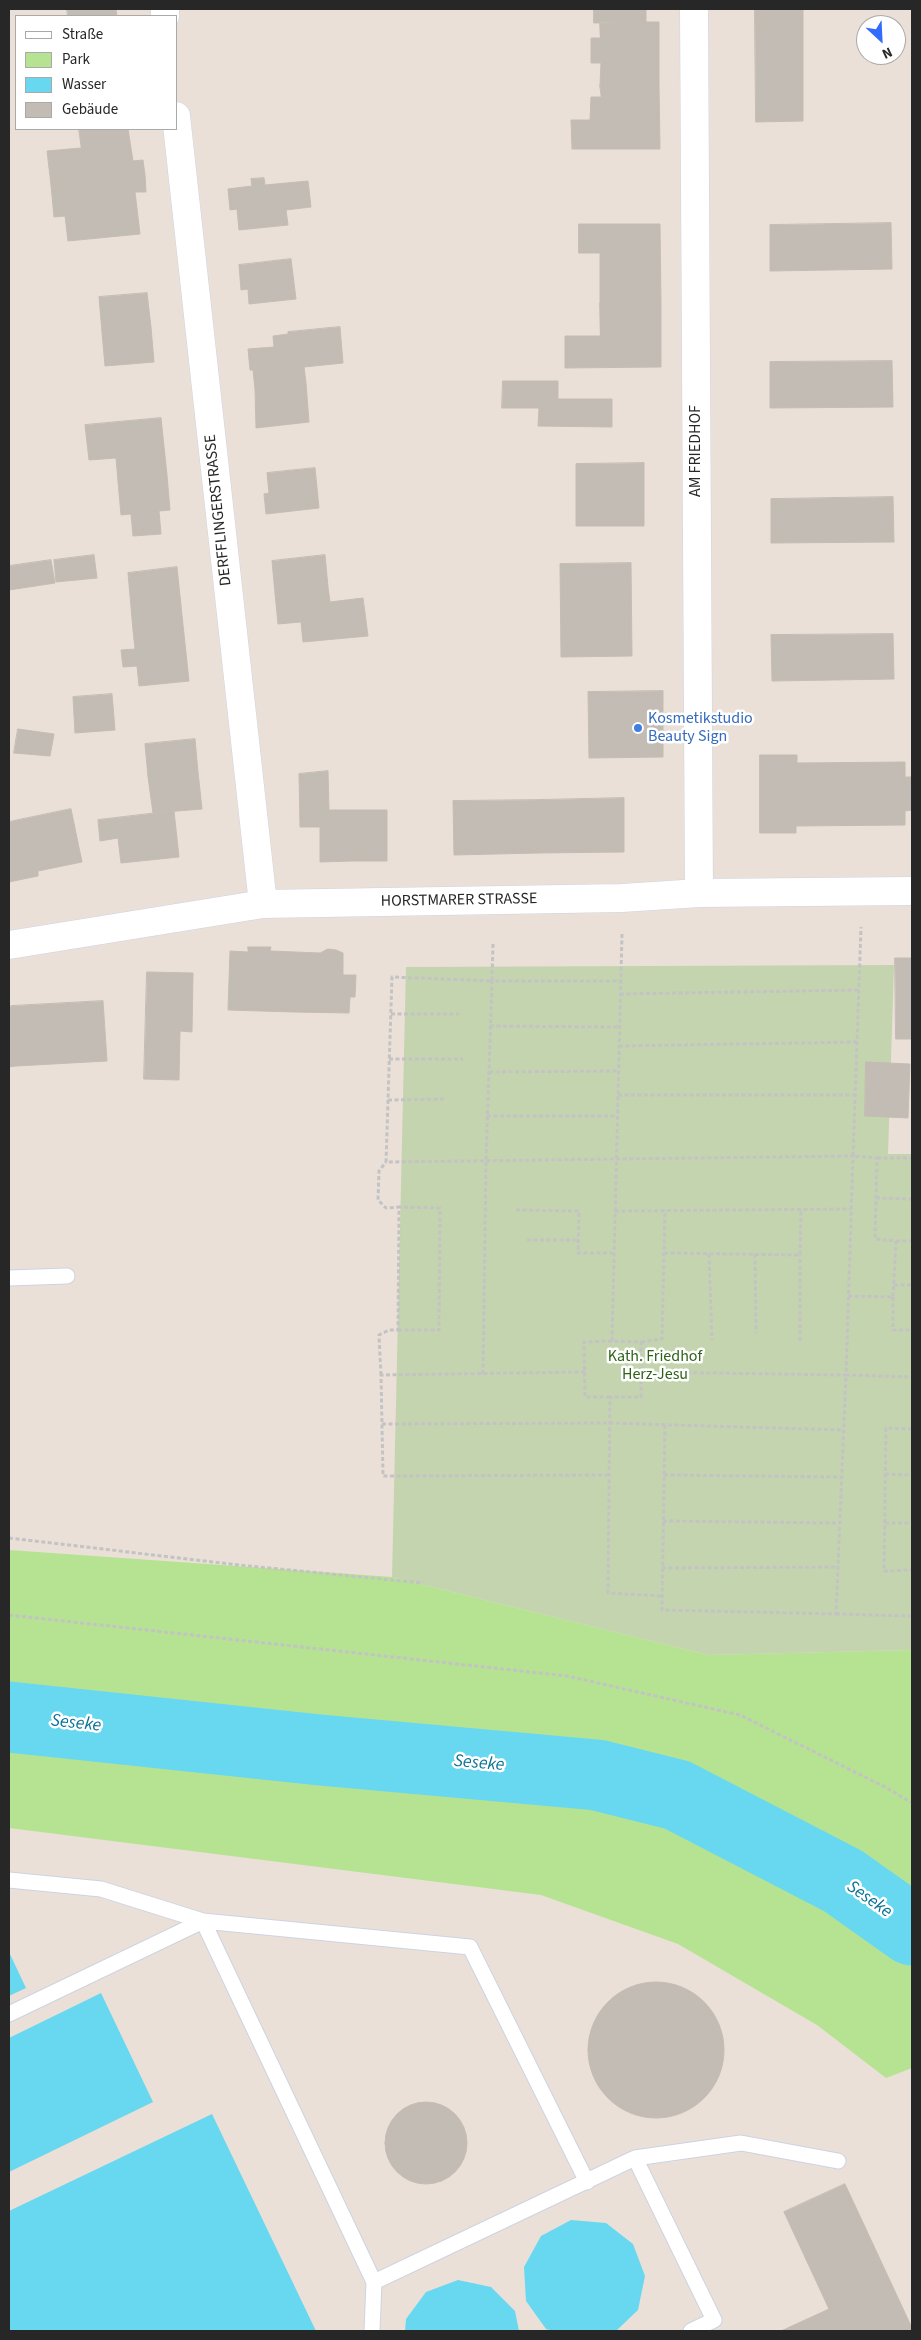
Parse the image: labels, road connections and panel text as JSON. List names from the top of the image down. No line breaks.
{"streets":{"street":["AM FRIEDHOF","DERFFLINGERSTRASSE","HORSTMARER STRASSE"]},"crossings":[["AM FRIEDHOF","HORSTMARER STRASSE"],["DERFFLINGERSTRASSE","HORSTMARER STRASSE"]],"water":["Seseke"],"parks":["Kath. Friedhof Herz-Jesu"],"places":["Kosmetikstudio Beauty Sign"],"legend":["Straße","Park","Wasser","Gebäude"],"north":"bottom right"}
